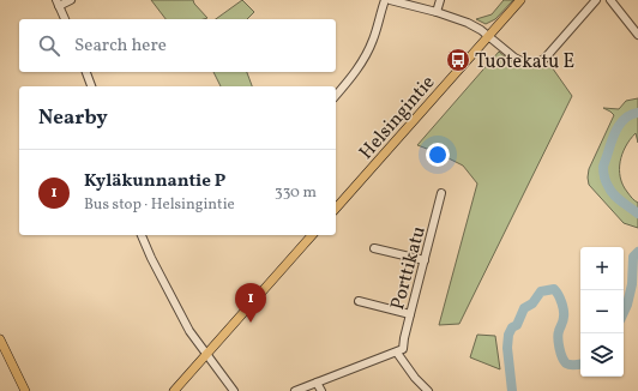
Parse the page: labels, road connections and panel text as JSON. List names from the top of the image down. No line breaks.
{"streets":{"main road":["Helsingintie"],"street":["Porttikatu"]},"places":{"bus stop":["Tuotekatu E"]},"page":{"search":"Search here","heading":"Nearby","list":[{"mark":"1","name":"Kyläkunnantie P","note":"Bus stop · Helsingintie","value":"330 m"}],"map_buttons":["+","−"],"pins":"1"}}
